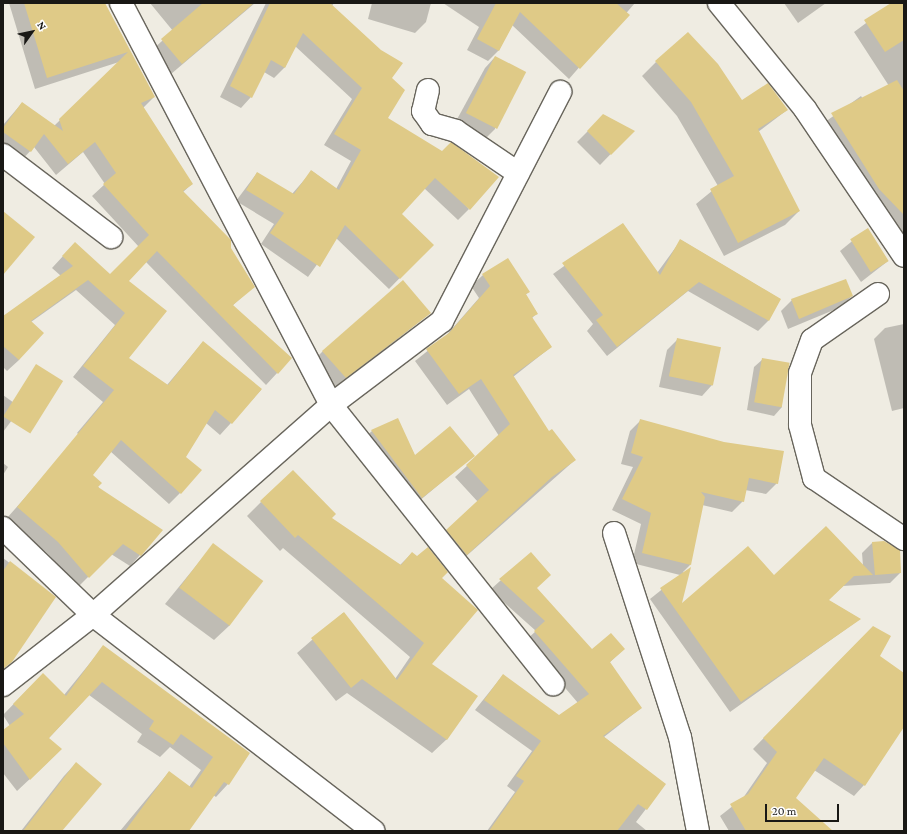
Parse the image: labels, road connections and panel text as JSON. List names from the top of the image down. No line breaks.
{"scale_bar":"20 m","north":"top right"}
